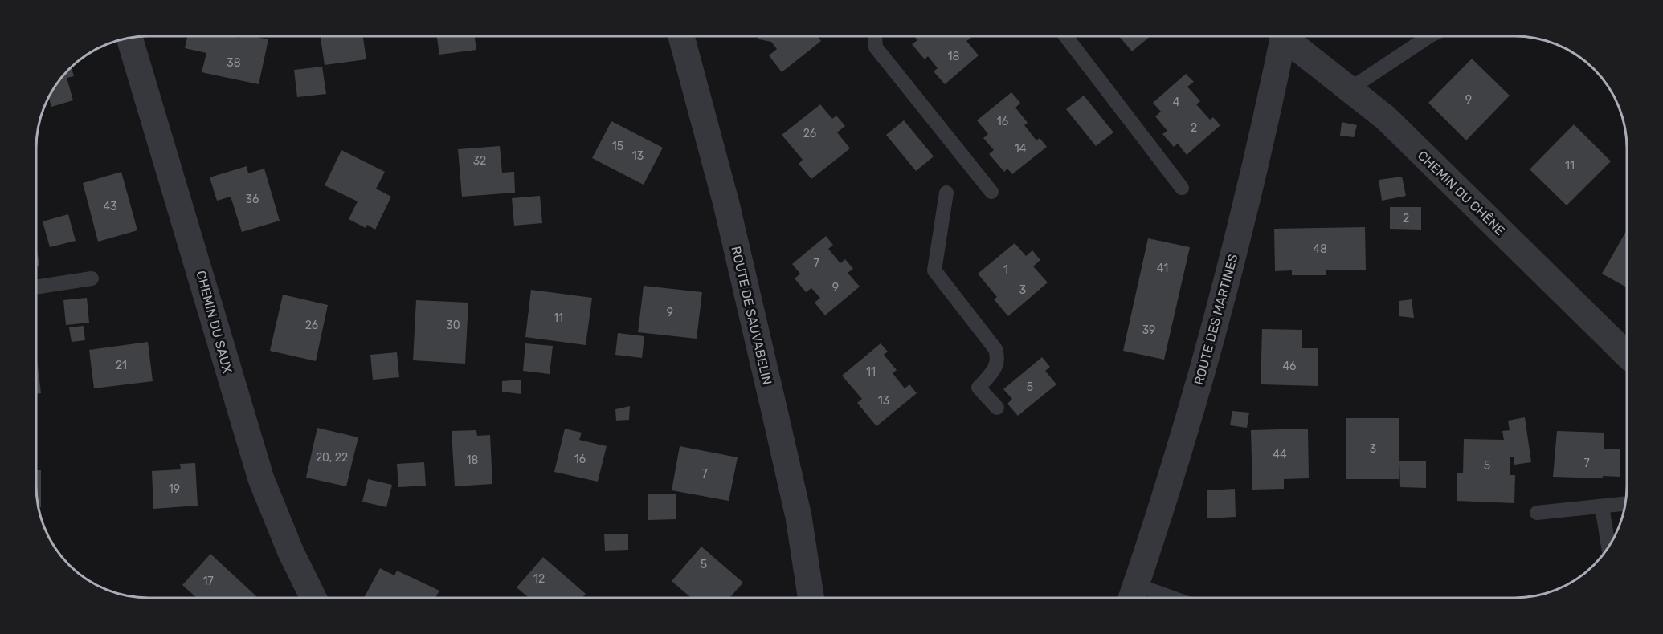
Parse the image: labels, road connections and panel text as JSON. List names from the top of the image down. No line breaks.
{"streets":{"street":["CHEMIN DU CHÊNE","ROUTE DE SAUVABELIN","ROUTE DES MARTINES","CHEMIN DU SAUX"]},"house_numbers":["18","38","9","4","16","2","26","15","14","13","32","11","36","43","2","48","7","41","1","9","3","9","11","26","30","39","21","46","11","5","13","3","44","20, 22","16","18","7","5","7","19","5","12","17"]}
